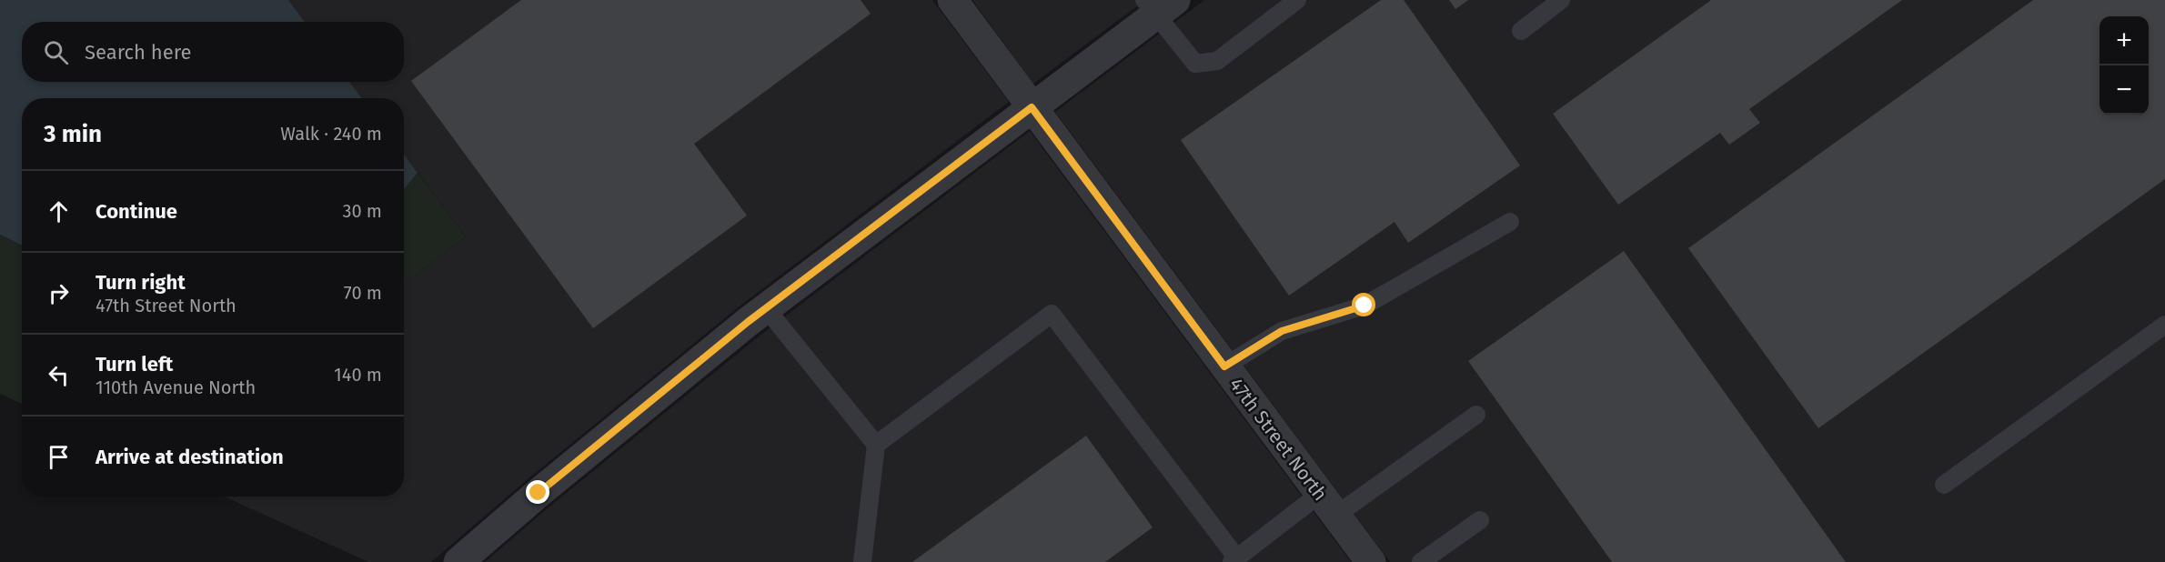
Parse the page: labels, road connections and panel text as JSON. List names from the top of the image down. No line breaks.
{"streets":{"street":["47th Street North"]},"page":{"map_buttons":["+","−"],"search":"Search here","heading":["3 min","Walk · 240 m"],"list":[["Continue","30 m"],["Turn right","47th Street North","70 m"],["Turn left","110th Avenue North","140 m"],"Arrive at destination"]}}
